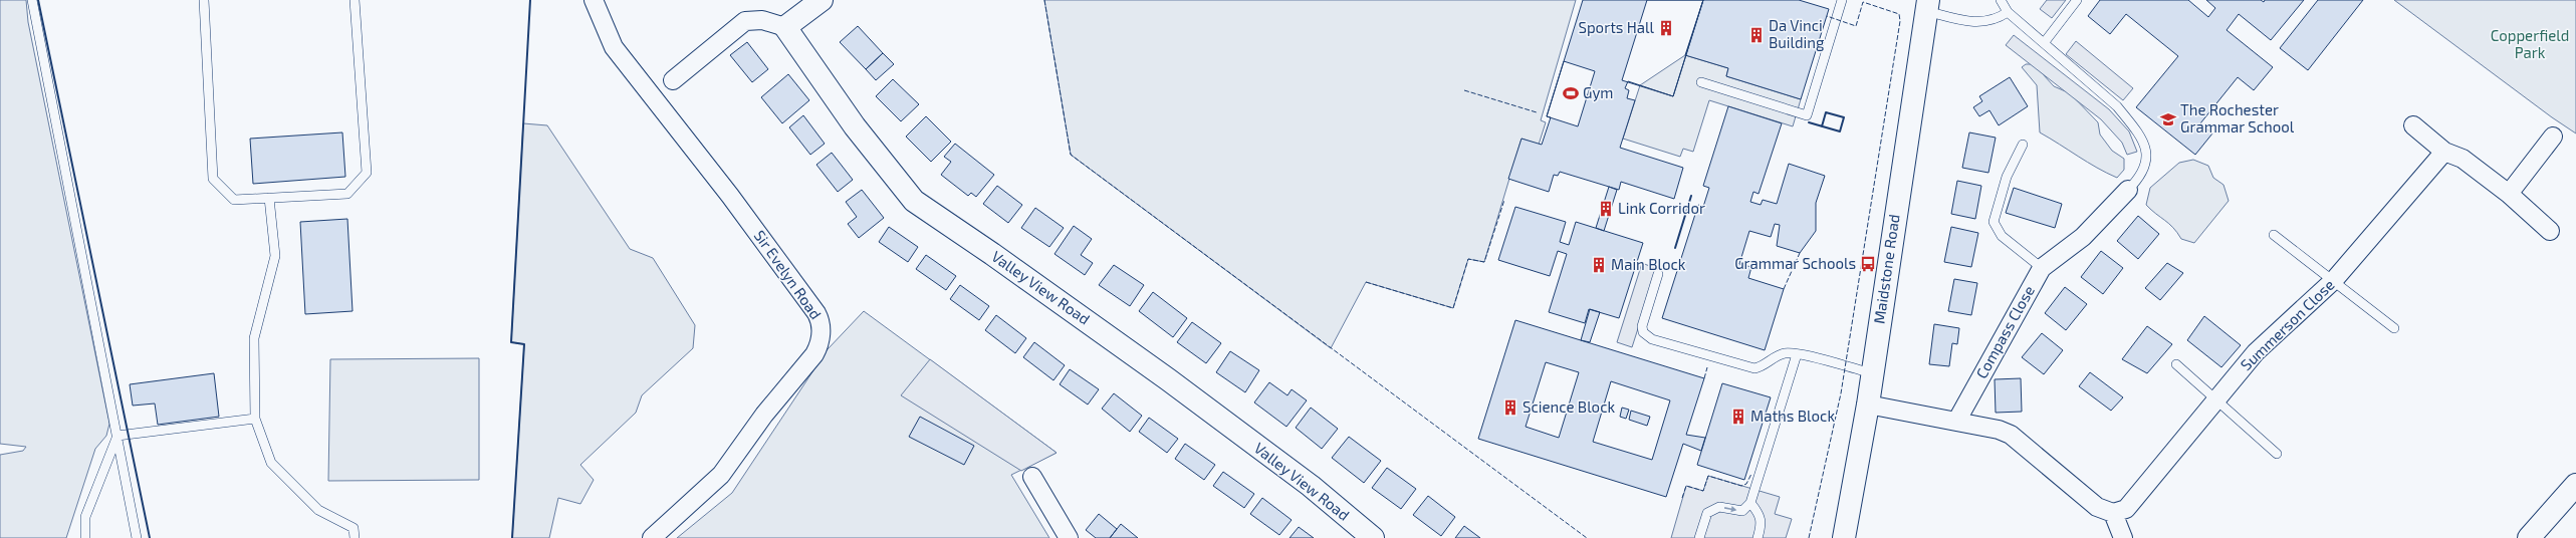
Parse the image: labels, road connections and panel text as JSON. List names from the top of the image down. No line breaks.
{"streets":{"street":["Maidstone Road","Sir Evelyn Road","Valley View Road","Summerson Close","Compass Close"]},"parks":["Copperfield Park"],"places":{"building":["Sports Hall","Da Vinci Building","Link Corridor","Main Block","Science Block","Maths Block"],"sports":["Gym"],"school or university":["The Rochester Grammar School"],"bus stop":["Grammar Schools"]}}
